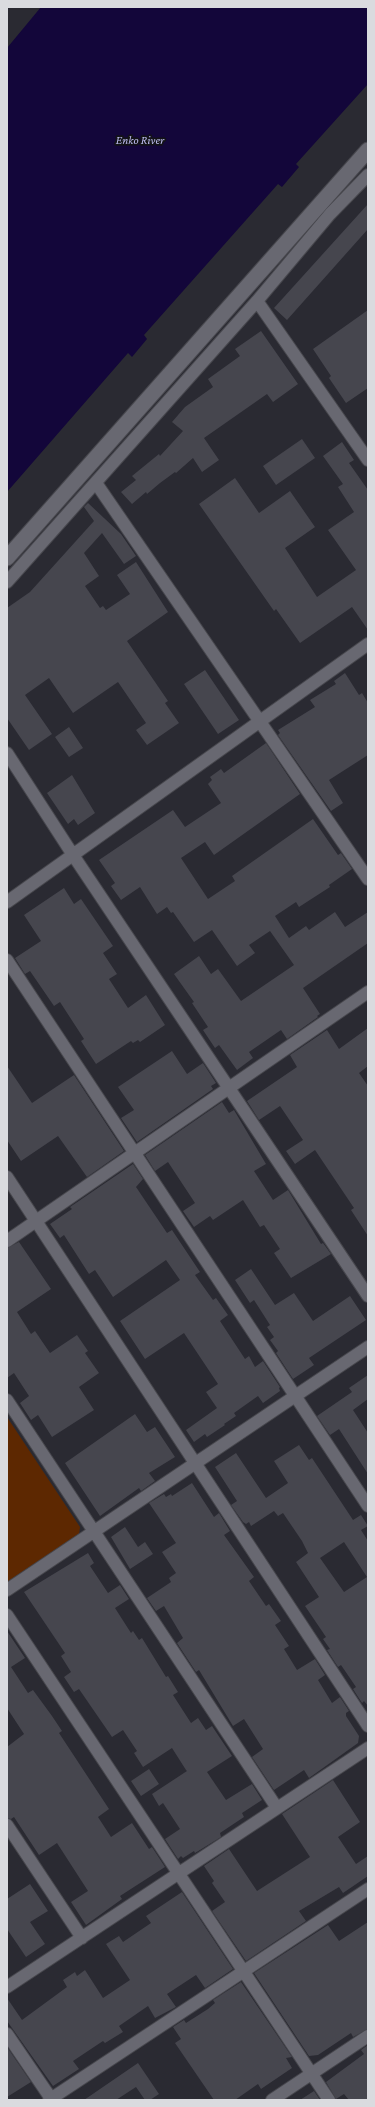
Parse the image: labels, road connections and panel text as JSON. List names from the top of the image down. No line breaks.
{"water":["Enko River"]}
